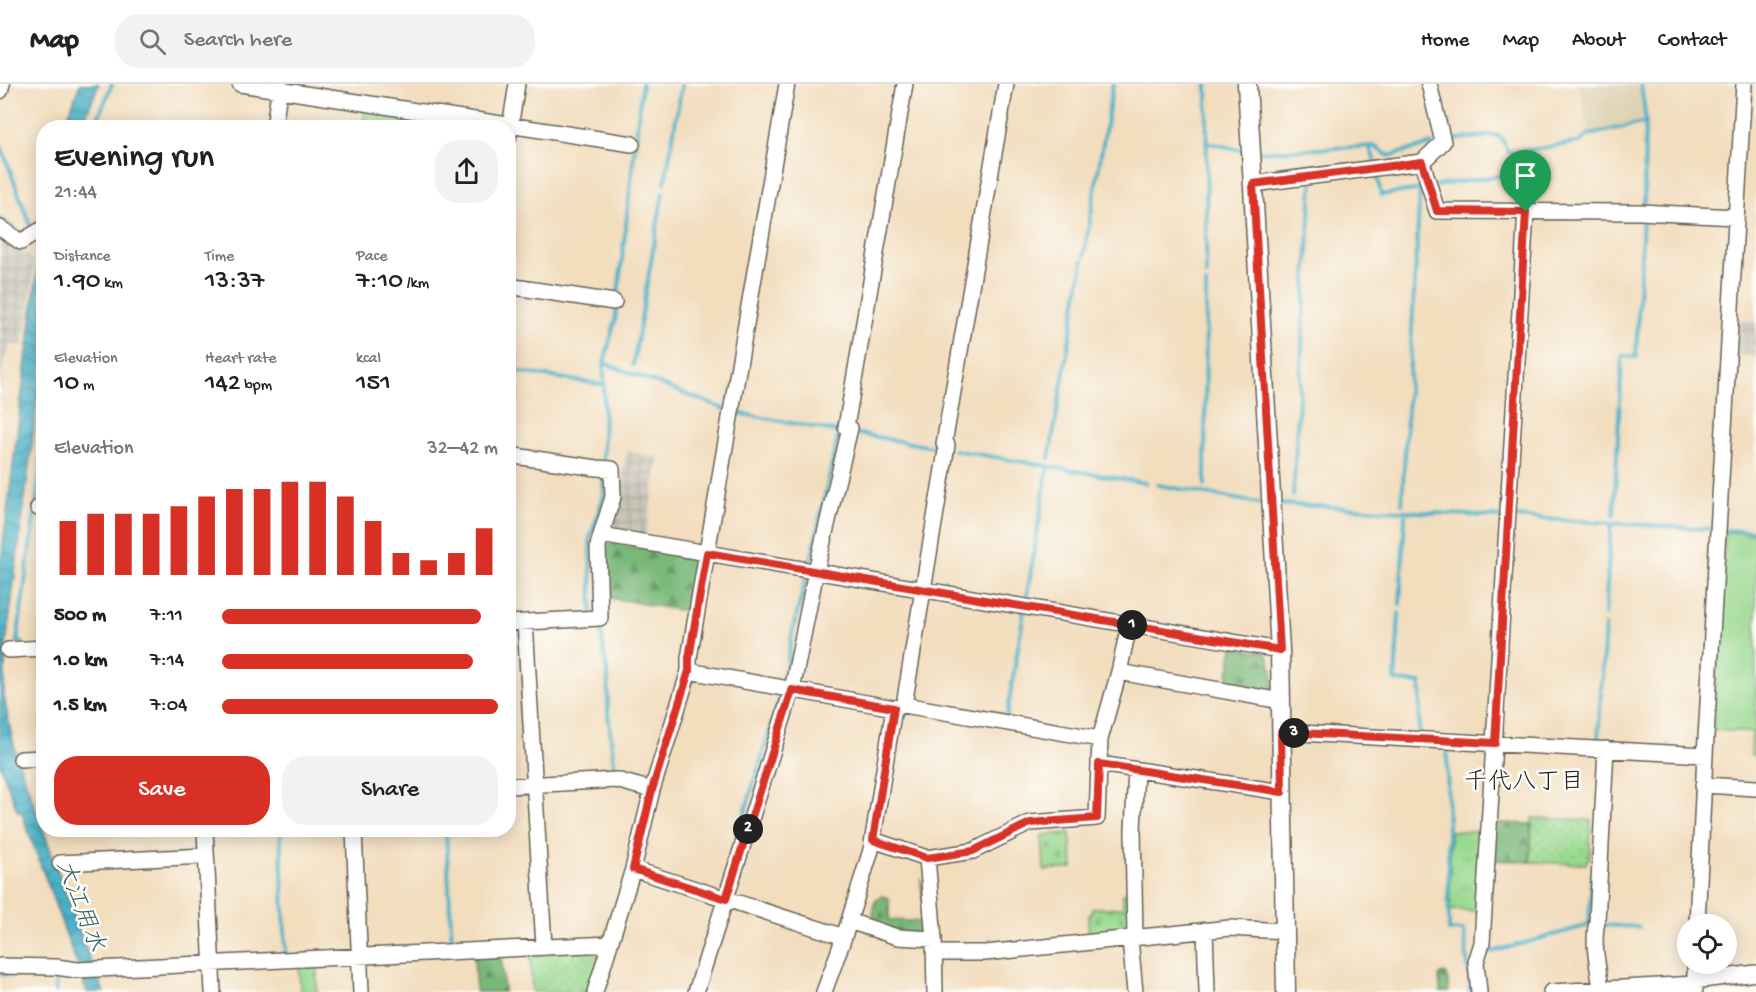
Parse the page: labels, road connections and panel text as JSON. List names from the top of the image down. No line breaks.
{"districts":["千代八丁目"],"water":["大江用水"],"page":{"header":"Map","search":"Search here","nav":["Home","Map","About","Contact"],"heading":["Evening run","21:44"],"stats":[["Distance","1.90 km"],["Time","13:37"],["Pace","7:10 /km"],["Elevation","10 m"],["Heart rate","142 bpm"],["kcal","151"]],"chart":["Elevation","32–42 m"],"list":[{"name":"500 m","note":"7:11"},{"name":"1.0 km","note":"7:14"},{"name":"1.5 km","note":"7:04"}],"pins":["1","3","2"],"buttons":["Save","Share"]}}
